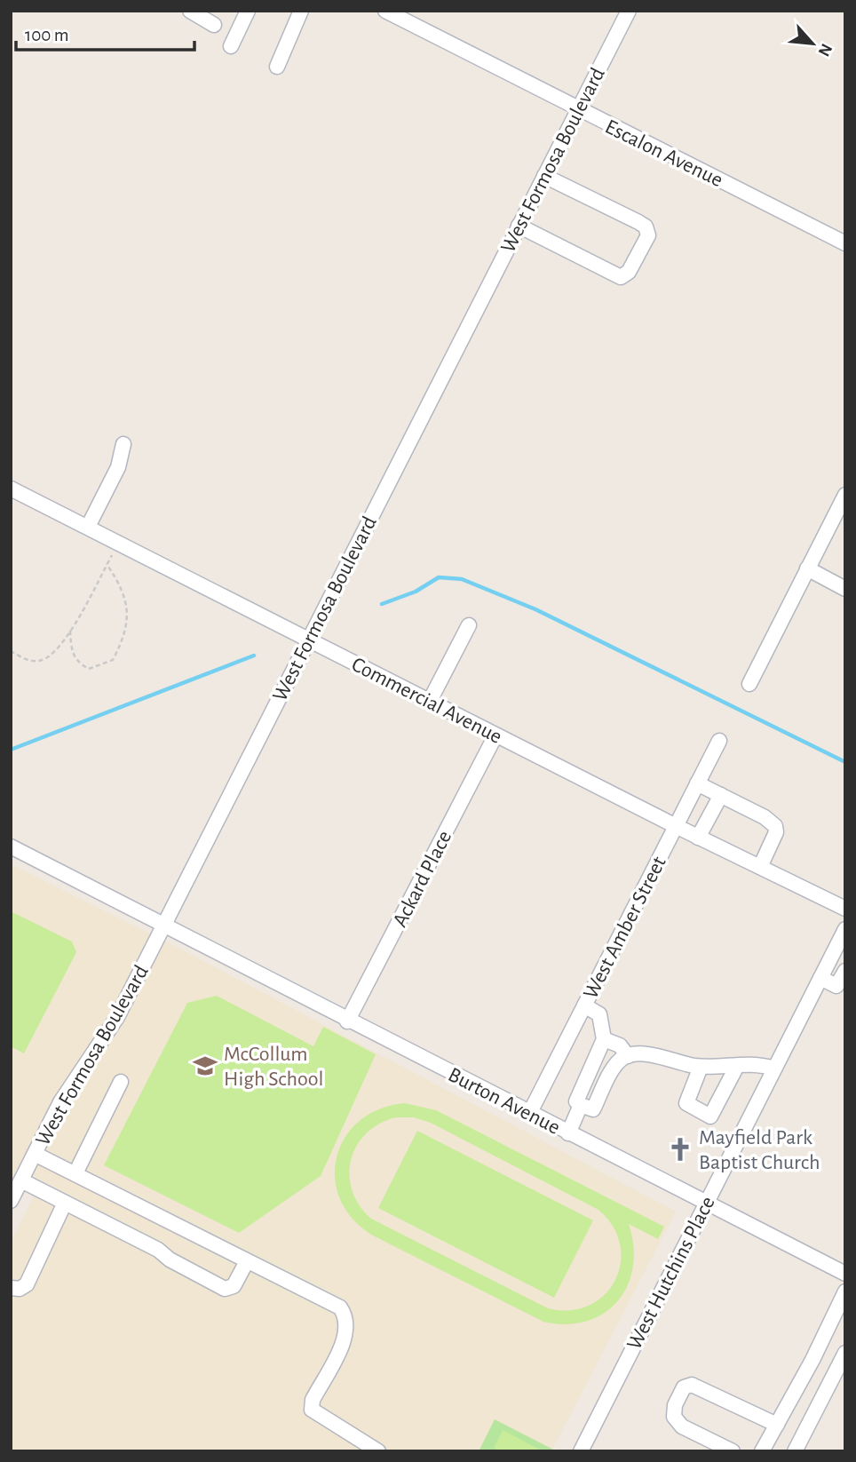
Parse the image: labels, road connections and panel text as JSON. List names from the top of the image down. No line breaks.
{"streets":{"street":["Escalon Avenue","West Formosa Boulevard","Commercial Avenue","Ackard Place","West Amber Street","Burton Avenue","West Hutchins Place"]},"crossings":[["Escalon Avenue","West Formosa Boulevard"],["West Formosa Boulevard","Commercial Avenue"],["West Formosa Boulevard","Burton Avenue"],["Commercial Avenue","Ackard Place"],["Commercial Avenue","West Amber Street"],["Ackard Place","Burton Avenue"],["West Amber Street","Burton Avenue"],["Burton Avenue","West Hutchins Place"]],"places":{"school or university":["McCollum High School"],"church":["Mayfield Park Baptist Church"]},"scale_bar":"100 m","north":"bottom right"}
